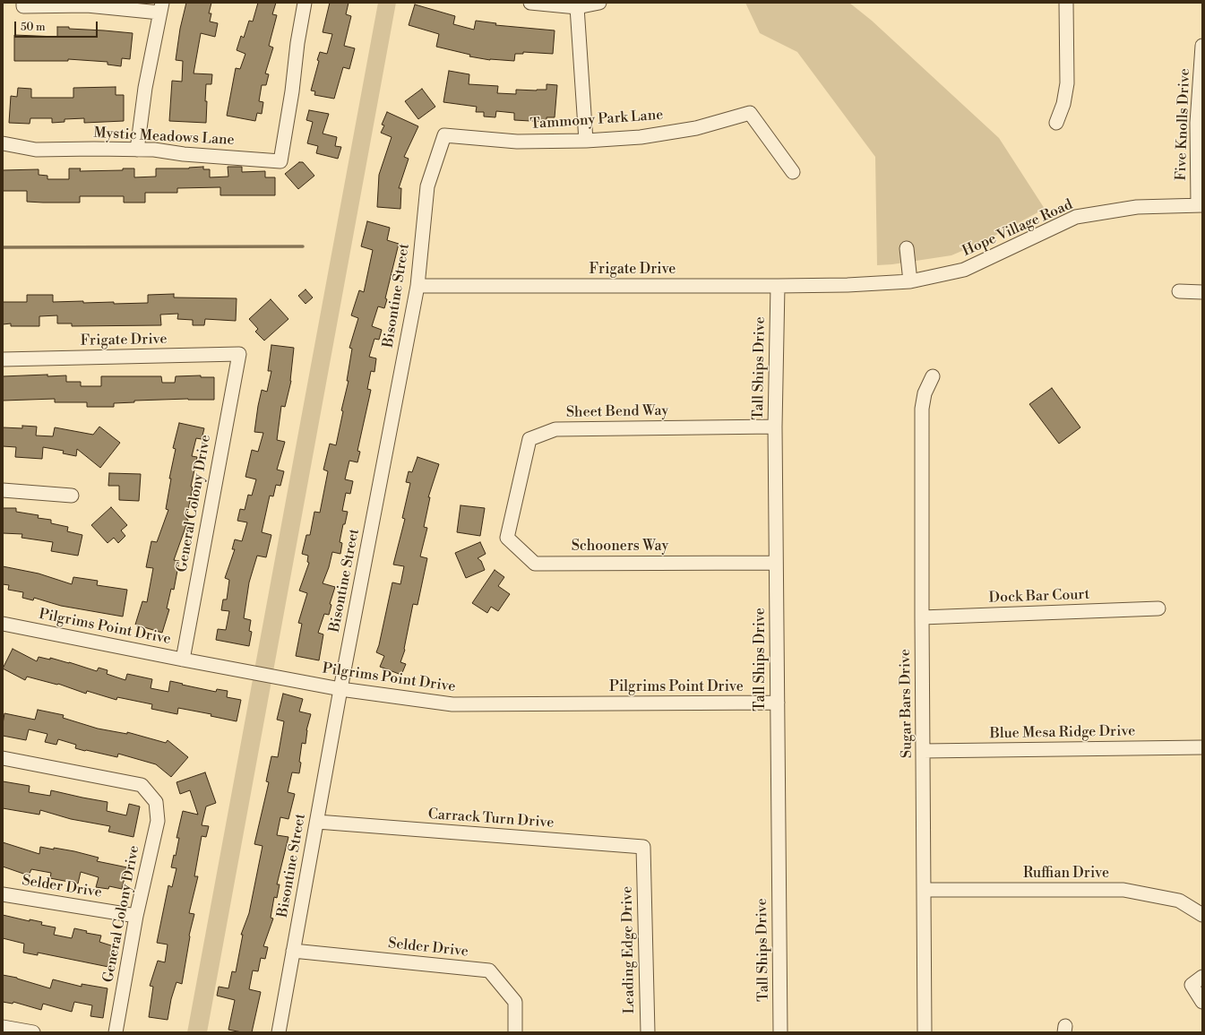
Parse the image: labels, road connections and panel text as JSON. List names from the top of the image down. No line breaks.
{"streets":{"street":["Tammony Park Lane","Five Knolls Drive","Mystic Meadows Lane","Hope Village Road","Frigate Drive","Bisontine Street","Tall Ships Drive","Sheet Bend Way","General Colony Drive","Schooners Way","Dock Bar Court","Pilgrims Point Drive","Sugar Bars Drive","Blue Mesa Ridge Drive","Carrack Turn Drive","Ruffian Drive","Selder Drive","Leading Edge Drive"]},"crossings":[["Tammony Park Lane","Bisontine Street"],["Five Knolls Drive","Hope Village Road"],["Hope Village Road","Frigate Drive"],["Frigate Drive","Bisontine Street"],["Frigate Drive","Tall Ships Drive"],["Frigate Drive","General Colony Drive"],["Bisontine Street","Pilgrims Point Drive"],["Bisontine Street","Carrack Turn Drive"],["Bisontine Street","Selder Drive"],["Tall Ships Drive","Sheet Bend Way"],["Tall Ships Drive","Schooners Way"],["Tall Ships Drive","Pilgrims Point Drive"],["Sheet Bend Way","Schooners Way"],["General Colony Drive","Pilgrims Point Drive"],["General Colony Drive","Selder Drive"],["Dock Bar Court","Sugar Bars Drive"],["Sugar Bars Drive","Blue Mesa Ridge Drive"],["Sugar Bars Drive","Ruffian Drive"],["Carrack Turn Drive","Leading Edge Drive"]],"scale_bar":"50 m"}
